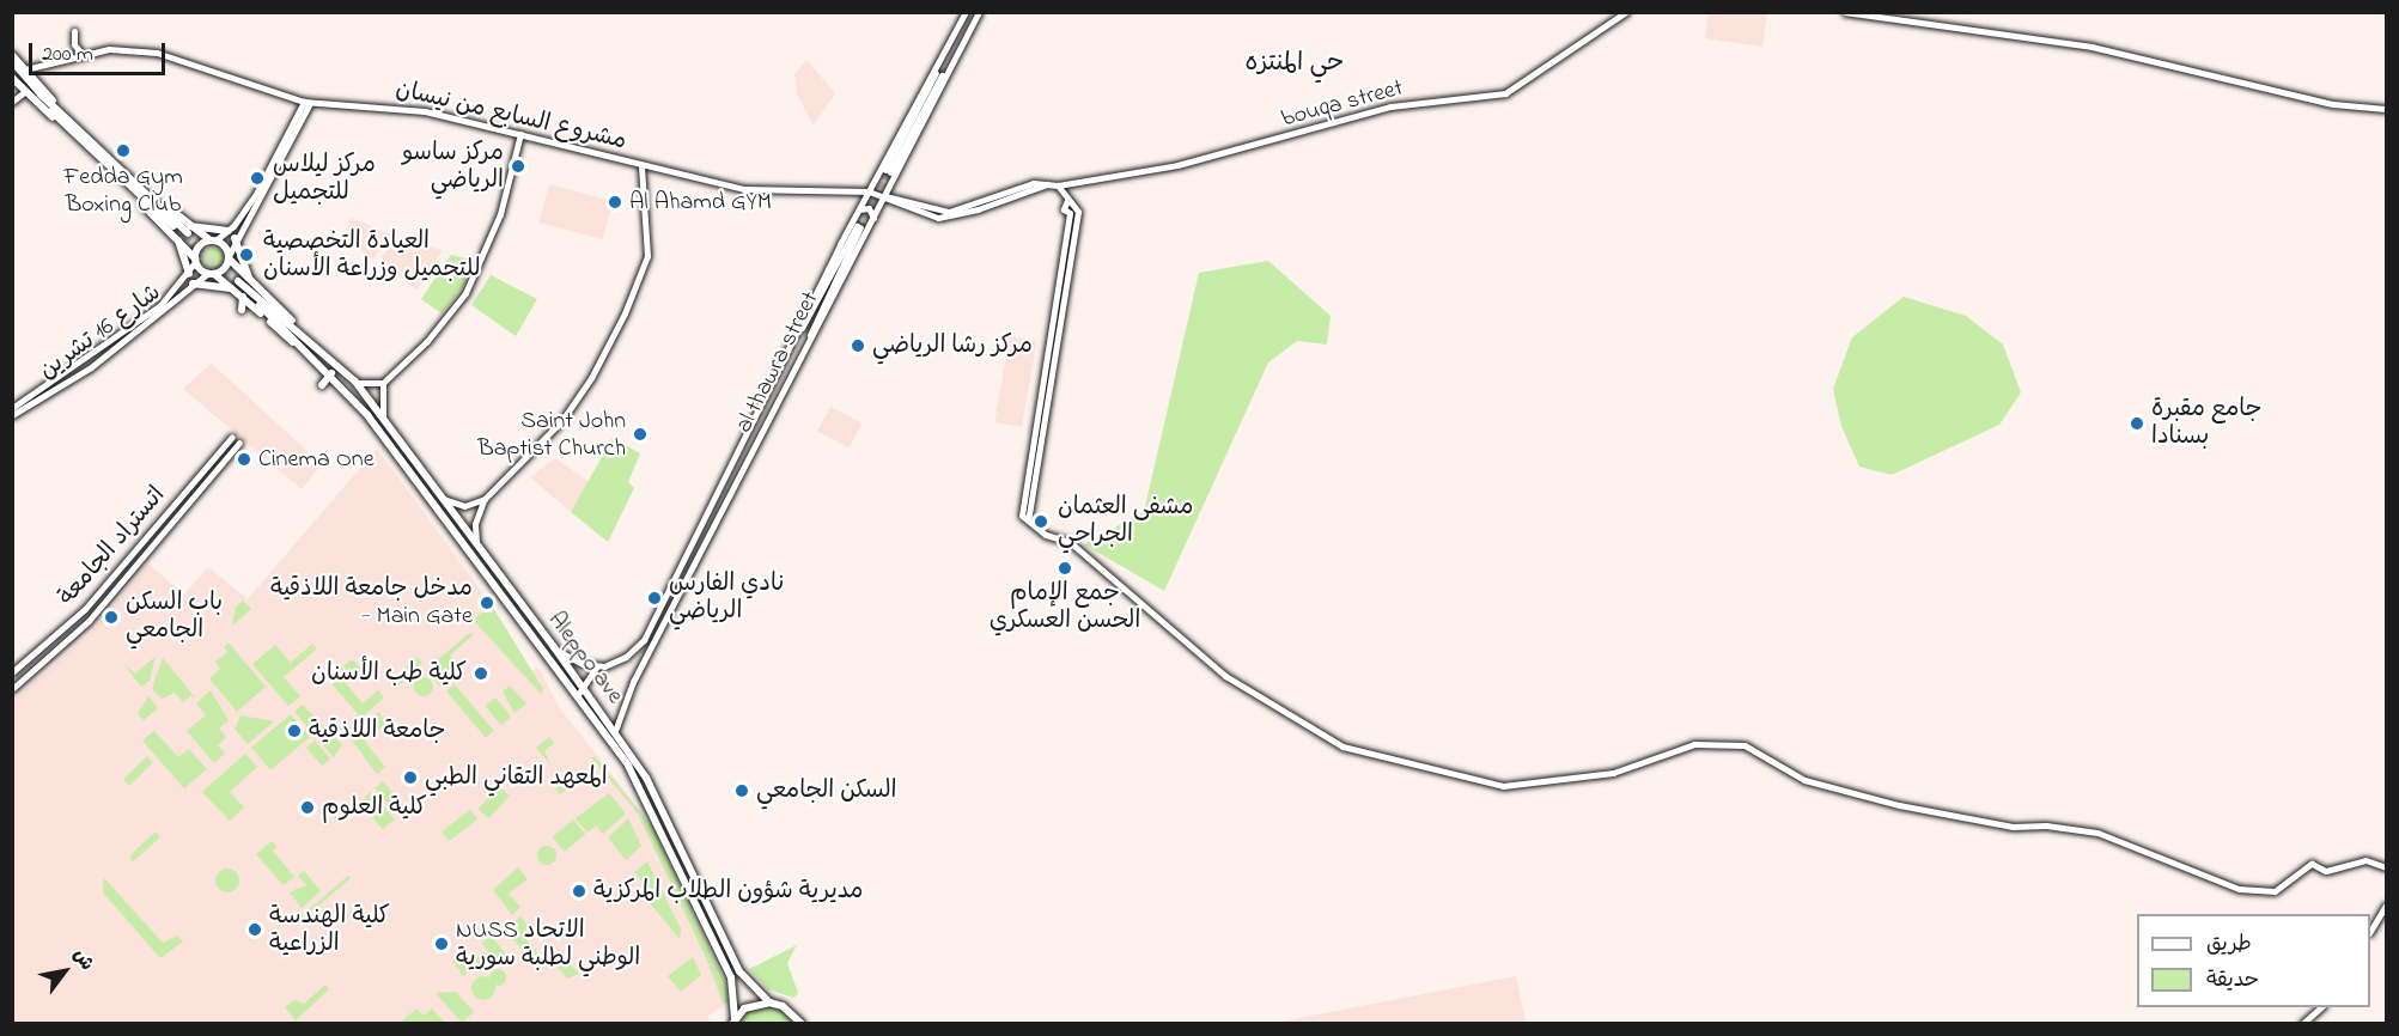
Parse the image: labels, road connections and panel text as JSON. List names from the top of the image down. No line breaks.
{"streets":{"main road":["Aleppo ave"],"street":["bouqa street","مشروع السابع من نيسان","شارع 16 تشرين","al thawra street","اتستراد الجامعة"]},"crossings":[["bouqa street","مشروع السابع من نيسان"],["bouqa street","al thawra street"],["مشروع السابع من نيسان","al thawra street"],["al thawra street","Aleppo ave"]],"districts":["حي المنتزه"],"places":["Fedda Gym Boxing Club","مركز ساسو الرياضي","مركز ليلاس للتجميل","Al Ahamd GYM","العيادة التخصصية للتجميل وزراعة الأسنان","مركز رشا الرياضي","جامع مقبرة بسنادا","Saint John Baptist Church","Cinema One","مشفى العثمان الجراحي","جمع الإمام الحسن العسكري","نادي الفارس الرياضي","مدخل جامعة اللاذقية - Main Gate","باب السكن الجامعي","كلية طب الأسنان","جامعة اللاذقية","المعهد التقاني الطبي","السكن الجامعي","كلية العلوم","مديرية شؤون الطلاب المركزية","كلية الهندسة الزراعية","NUSS الاتحاد الوطني لطلبة سورية"],"legend":["طريق","حديقة"],"scale_bar":"200 m","north":"top right"}
